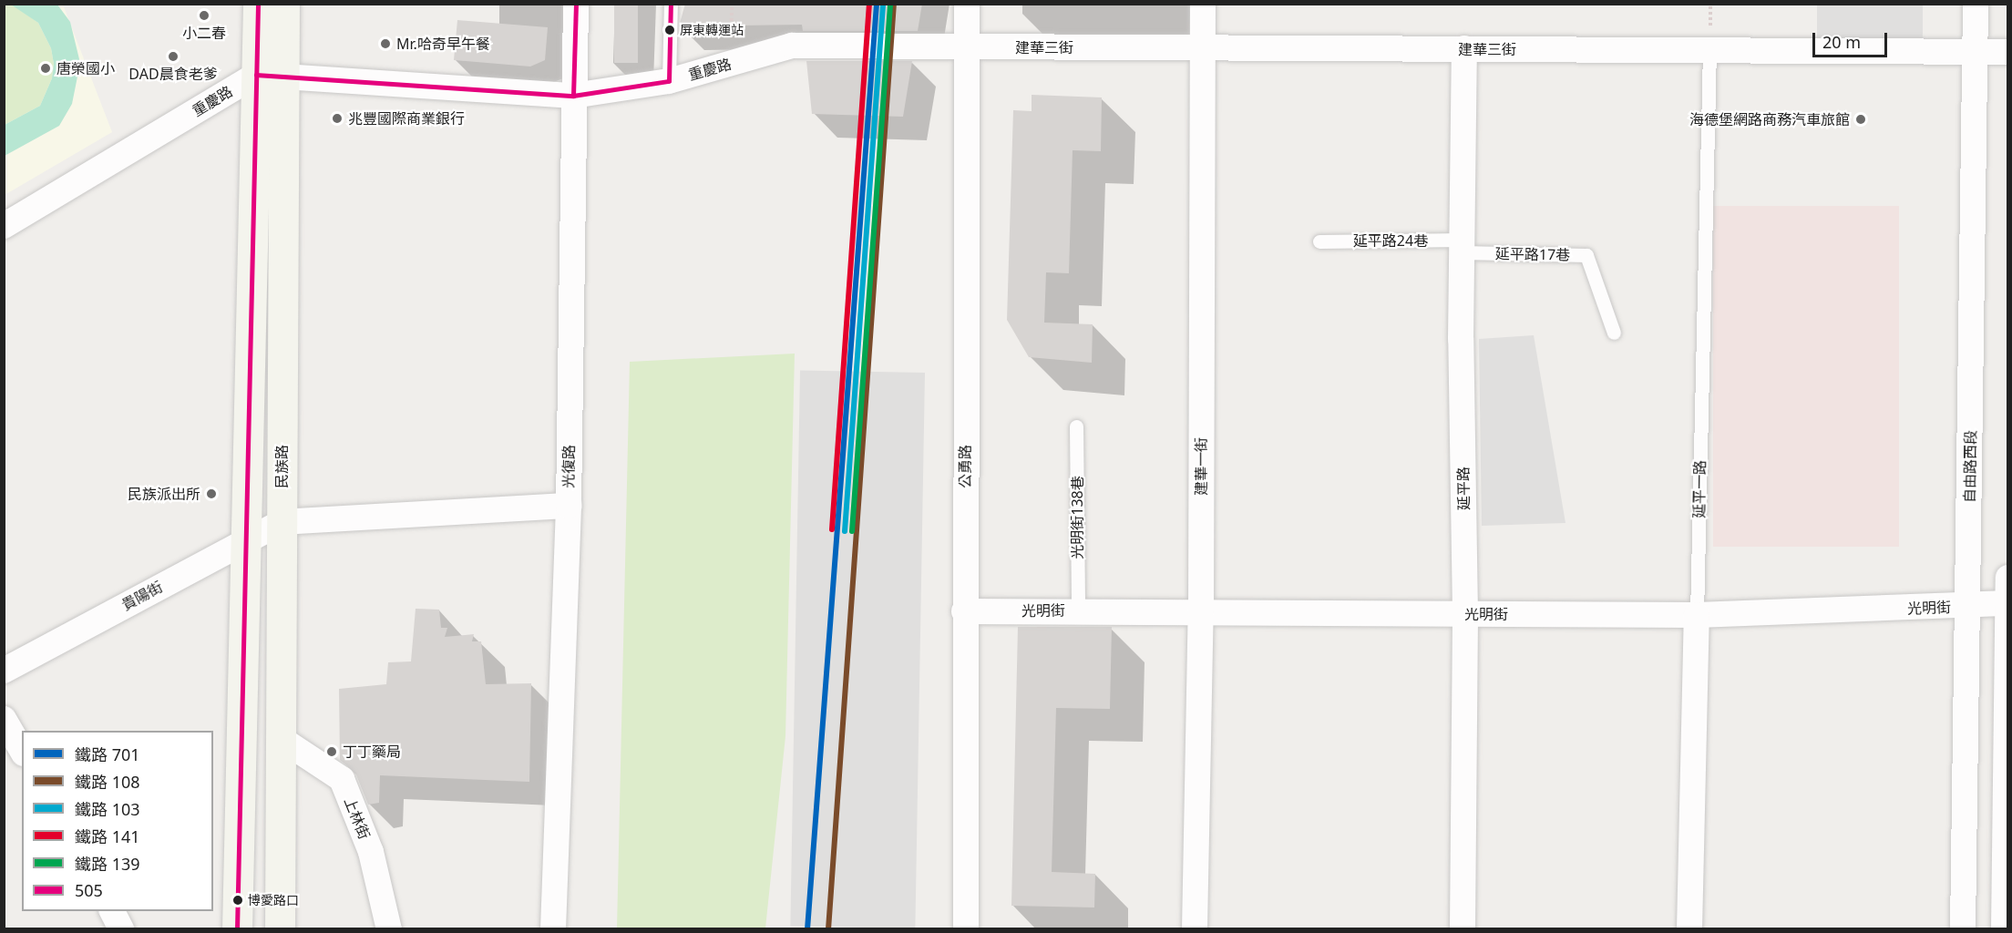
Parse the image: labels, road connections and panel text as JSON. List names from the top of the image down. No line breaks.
{"streets":{"street":["建華三街","重慶路","民族路","光復路","公勇路","建華一街","自由路西段","延平路","延平一路","貴陽街","光明街","上林街"],"lane":["延平路24巷","延平路17巷","光明街138巷"]},"crossings":[["建華三街","重慶路"],["建華三街","公勇路"],["建華三街","建華一街"],["建華三街","自由路西段"],["建華三街","延平路"],["建華三街","延平一路"],["重慶路","民族路"],["重慶路","光復路"],["重慶路","公勇路"],["延平路24巷","延平路17巷"],["延平路24巷","延平路"],["延平路17巷","延平路"],["民族路","貴陽街"],["民族路","上林街"],["公勇路","光明街"],["建華一街","光明街"],["自由路西段","光明街"],["延平路","光明街"],["延平一路","光明街"],["光明街138巷","光明街"]],"places":["小二春","屏東轉運站","Mr.哈奇早午餐","DAD晨食老爹","唐榮國小","兆豐國際商業銀行","海德堡網路商務汽車旅館","民族派出所","丁丁藥局","博愛路口"],"lines":["rail line 701","rail line 108","rail line 141","transit line 505","rail line 103","rail line 139"],"legend":["鐵路 701","鐵路 108","鐵路 103","鐵路 141","鐵路 139","505"],"scale_bar":"20 m"}
